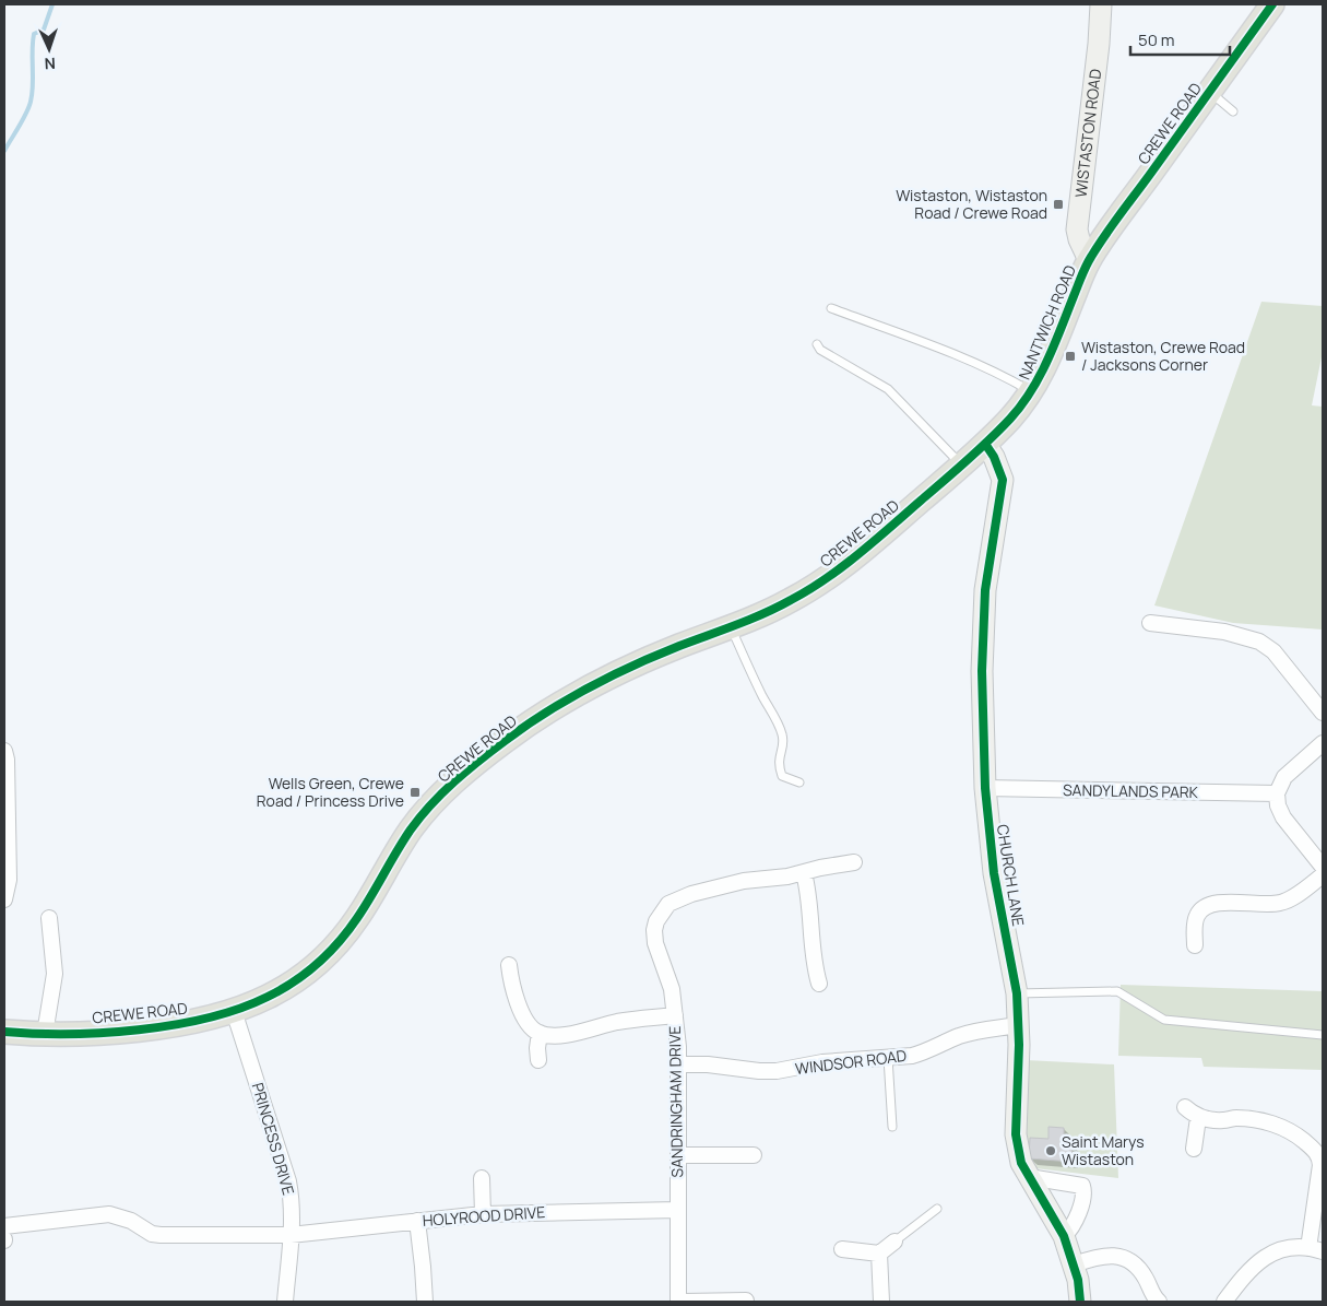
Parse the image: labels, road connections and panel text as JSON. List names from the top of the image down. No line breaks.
{"streets":{"main road":["CREWE ROAD","NANTWICH ROAD"],"street":["WISTASTON ROAD","SANDYLANDS PARK","CHURCH LANE","WINDSOR ROAD","SANDRINGHAM DRIVE","PRINCESS DRIVE","HOLYROOD DRIVE"]},"crossings":[["CREWE ROAD","WISTASTON ROAD"],["CREWE ROAD","NANTWICH ROAD"],["CREWE ROAD","CHURCH LANE"],["CREWE ROAD","PRINCESS DRIVE"],["WISTASTON ROAD","NANTWICH ROAD"],["NANTWICH ROAD","CHURCH LANE"],["SANDYLANDS PARK","CHURCH LANE"],["CHURCH LANE","WINDSOR ROAD"],["WINDSOR ROAD","SANDRINGHAM DRIVE"],["SANDRINGHAM DRIVE","HOLYROOD DRIVE"],["PRINCESS DRIVE","HOLYROOD DRIVE"]],"places":{"transit":["Wistaston, Wistaston Road / Crewe Road","Wistaston, Crewe Road / Jacksons Corner","Wells Green, Crewe Road / Princess Drive"],"other":["Saint Marys Wistaston"]},"scale_bar":"50 m","north":"bottom"}
